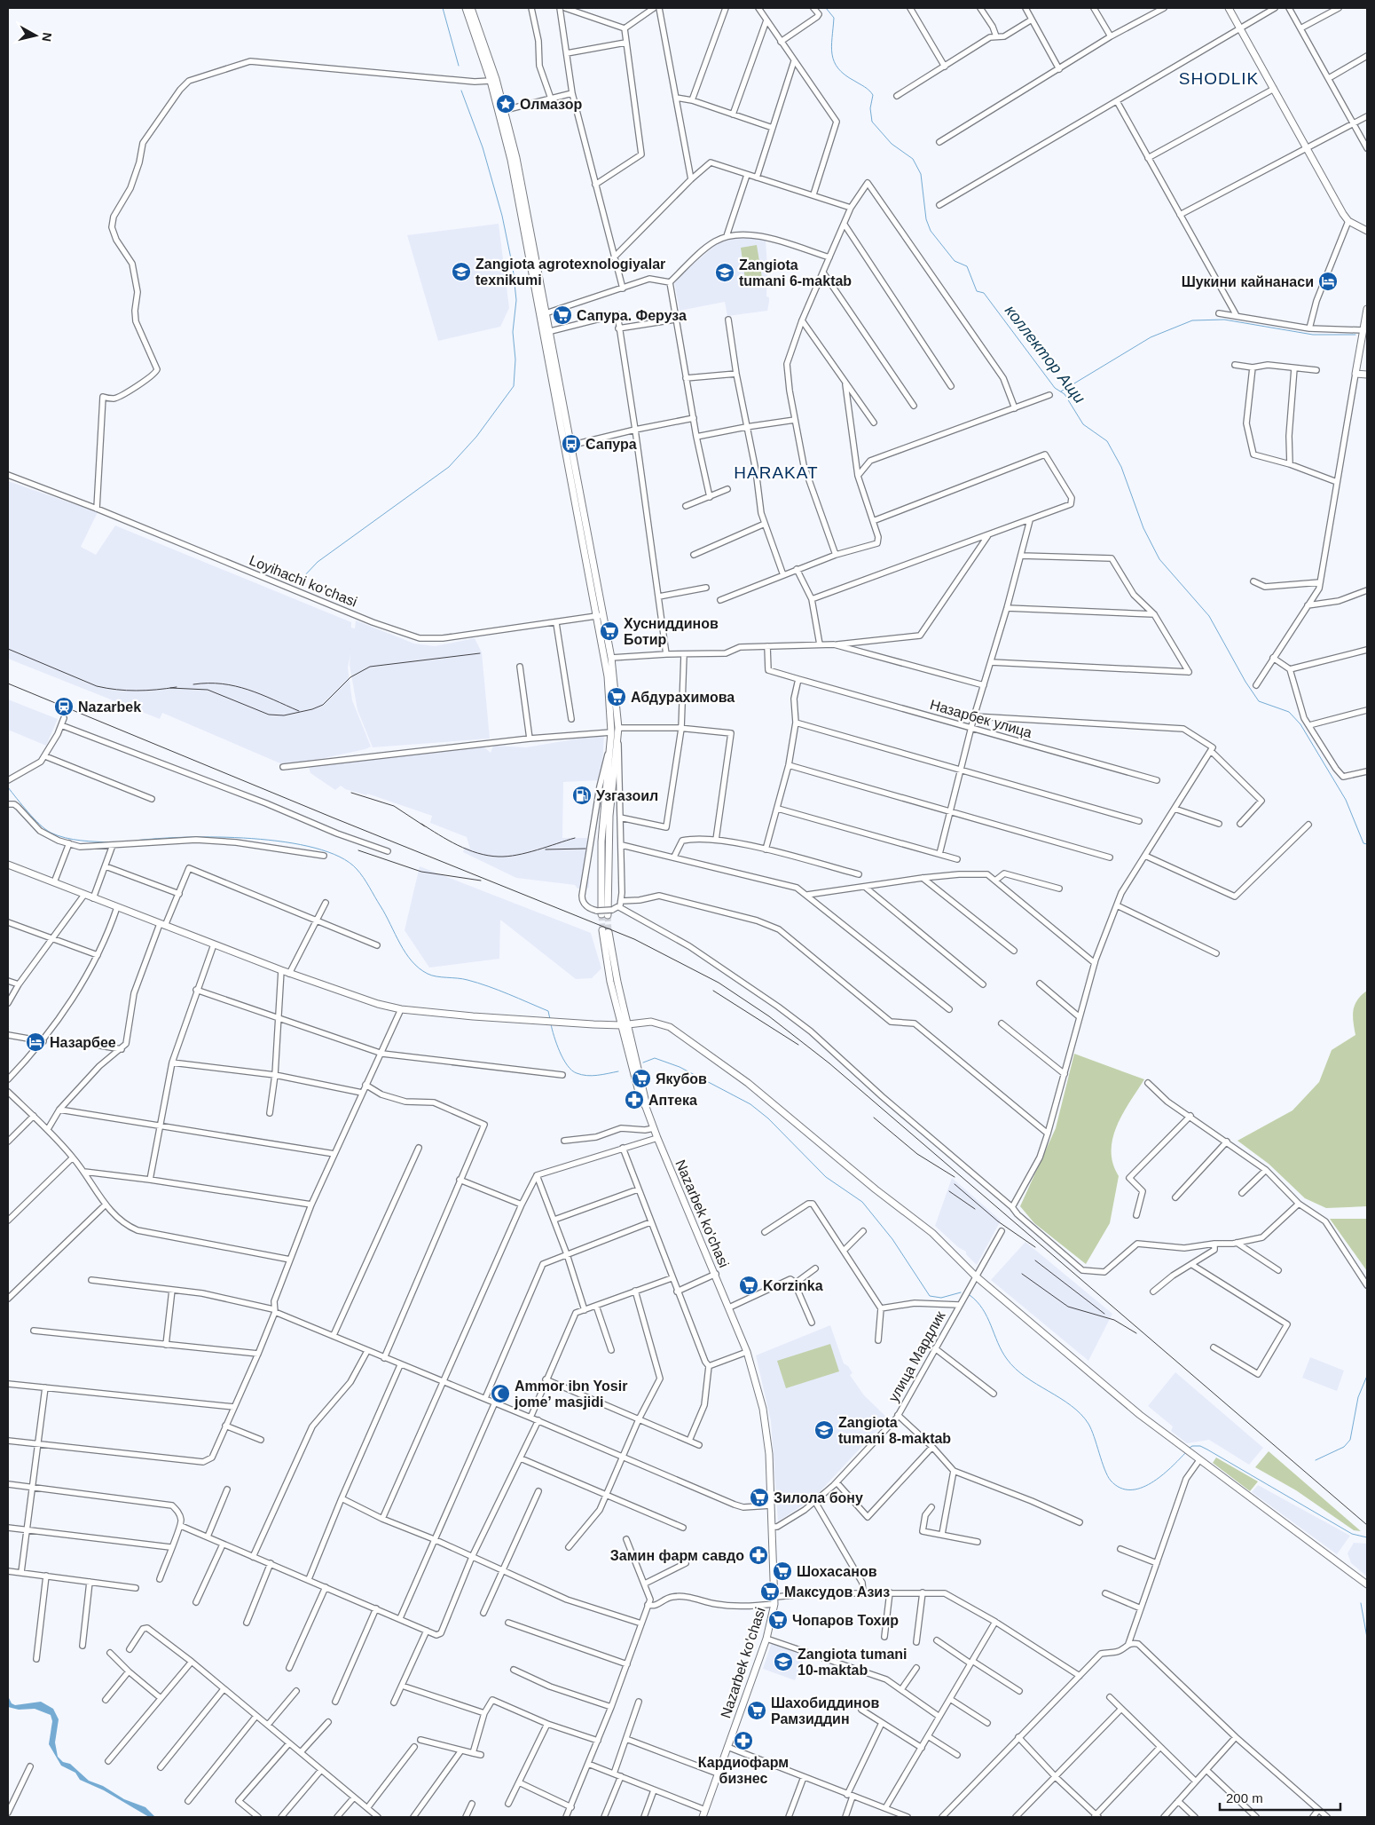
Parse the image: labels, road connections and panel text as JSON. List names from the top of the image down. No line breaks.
{"streets":{"main road":["Nazarbek ko'chasi"],"street":["Loyihachi ko'chasi","Назарбек улица","улица Мардлик"]},"crossings":[["Nazarbek ko'chasi","улица Мардлик"]],"districts":["SHODLIK","HARAKAT"],"water":["коллектор Ащи"],"places":{"place":["Олмазор"],"school or university":["Zangiota agrotexnologiyalar texnikumi","Zangiota tumani 6-maktab","Zangiota tumani 8-maktab","Zangiota tumani 10-maktab"],"hotel":["Шукини кайнанаси","Назарбее"],"supermarket":["Сапура. Феруза","Хусниддинов Ботир","Абдурахимова","Якубов","Korzinka","Зилола бону","Шохасанов","Максудов Азиз","Чопаров Тохир","Шахобиддинов Рамзиддин"],"bus stop":["Сапура"],"station":["Nazarbek"],"fuel station":["Узгазоил"],"pharmacy":["Аптека","Замин фарм савдо","Кардиофарм бизнес"],"mosque":["Ammor ibn Yosir jome’ masjidi"]},"scale_bar":"200 m","north":"right"}
